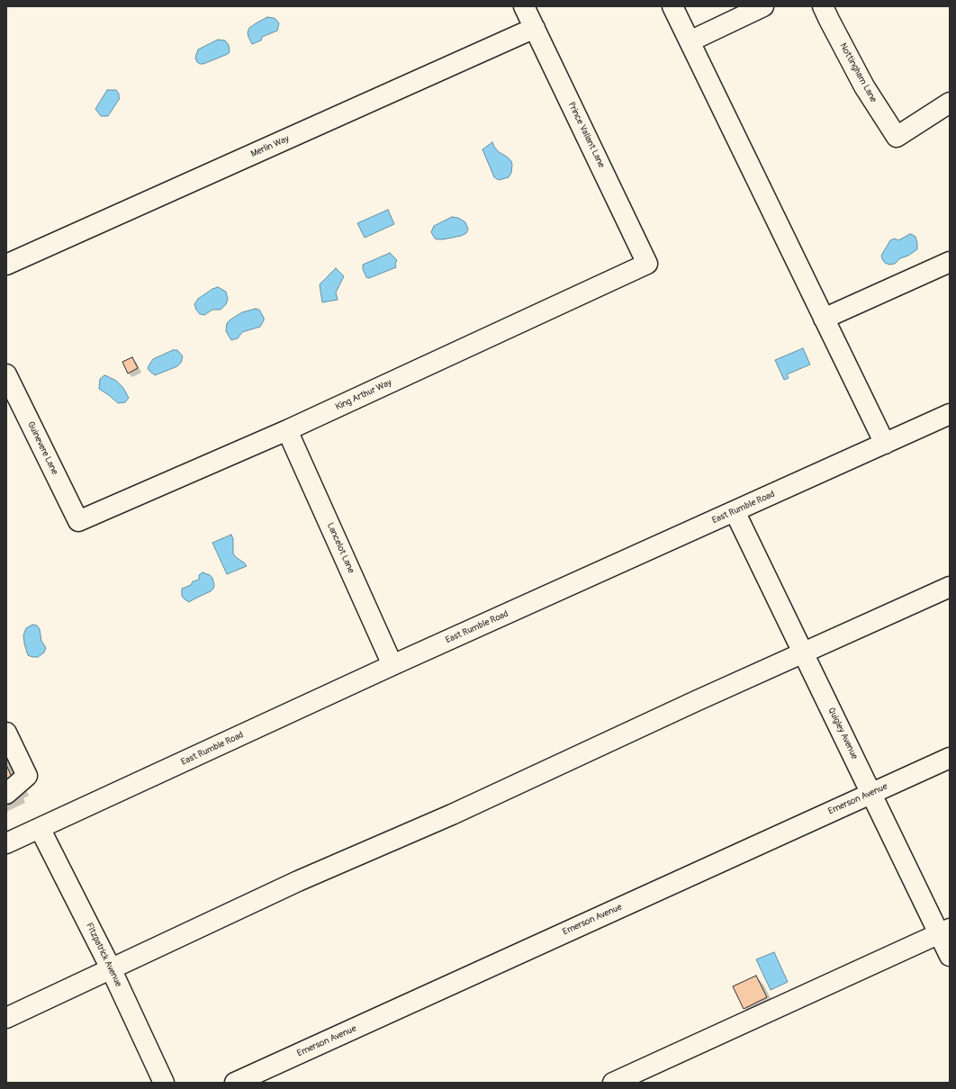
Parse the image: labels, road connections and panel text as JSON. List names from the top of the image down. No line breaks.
{"streets":{"street":["Nottingham Lane","Prince Valiant Lane","Merlin Way","King Arthur Way","Guinevere Lane","East Rumble Road","Lancelot Lane","Quigley Avenue","Emerson Avenue","Fitzpatrick Avenue"]},"crossings":[["Prince Valiant Lane","Merlin Way"],["Prince Valiant Lane","King Arthur Way"],["King Arthur Way","Guinevere Lane"],["King Arthur Way","Lancelot Lane"],["East Rumble Road","Lancelot Lane"],["East Rumble Road","Quigley Avenue"],["East Rumble Road","Fitzpatrick Avenue"],["Quigley Avenue","Emerson Avenue"]]}
